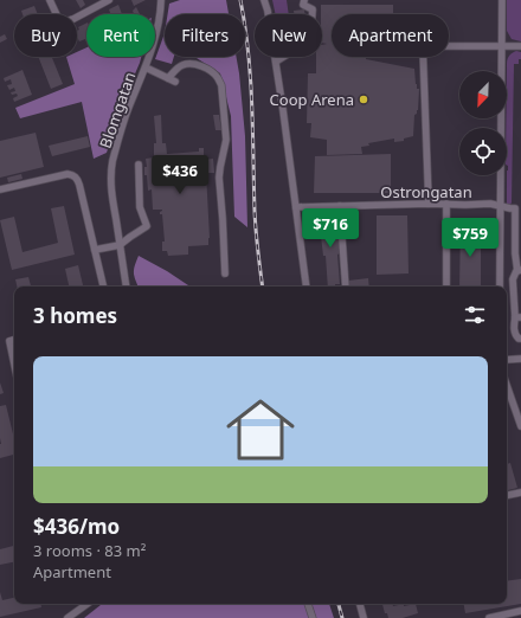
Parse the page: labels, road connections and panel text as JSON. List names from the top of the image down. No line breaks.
{"streets":{"street":["Blomgatan","Ostrongatan"]},"places":["Coop Arena"],"north":"bottom left","page":{"chip":["Buy","Rent","Filters","New","Apartment"],"price":["$436","$716","$759"],"heading":"3 homes","list":[{"name":"$436/mo","note":"3 rooms · 83 m² · Apartment"}]}}
